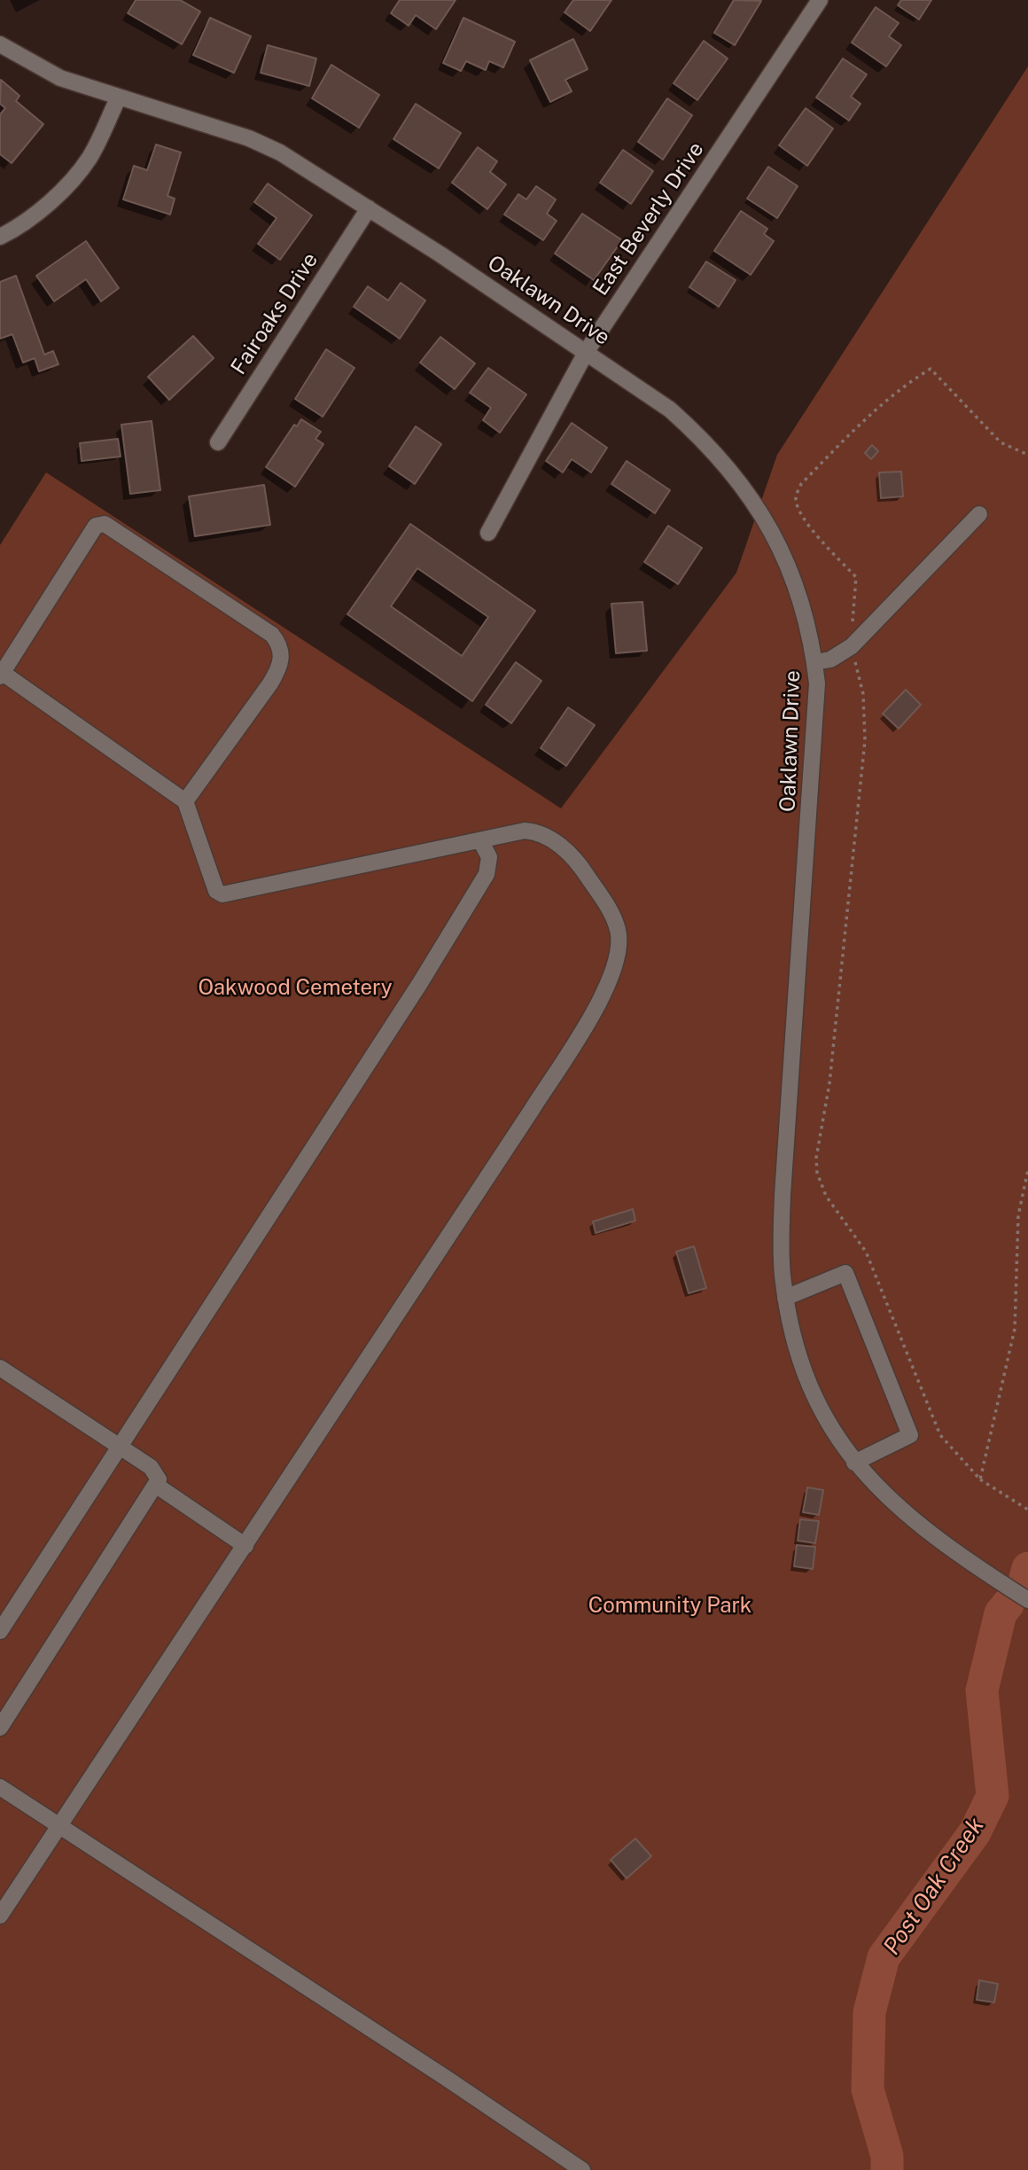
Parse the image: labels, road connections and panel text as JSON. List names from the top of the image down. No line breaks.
{"streets":{"street":["East Beverly Drive","Oaklawn Drive","Fairoaks Drive"]},"crossings":[["East Beverly Drive","Oaklawn Drive"],["Oaklawn Drive","Fairoaks Drive"]],"water":["Post Oak Creek"],"parks":["Oakwood Cemetery","Community Park"]}
